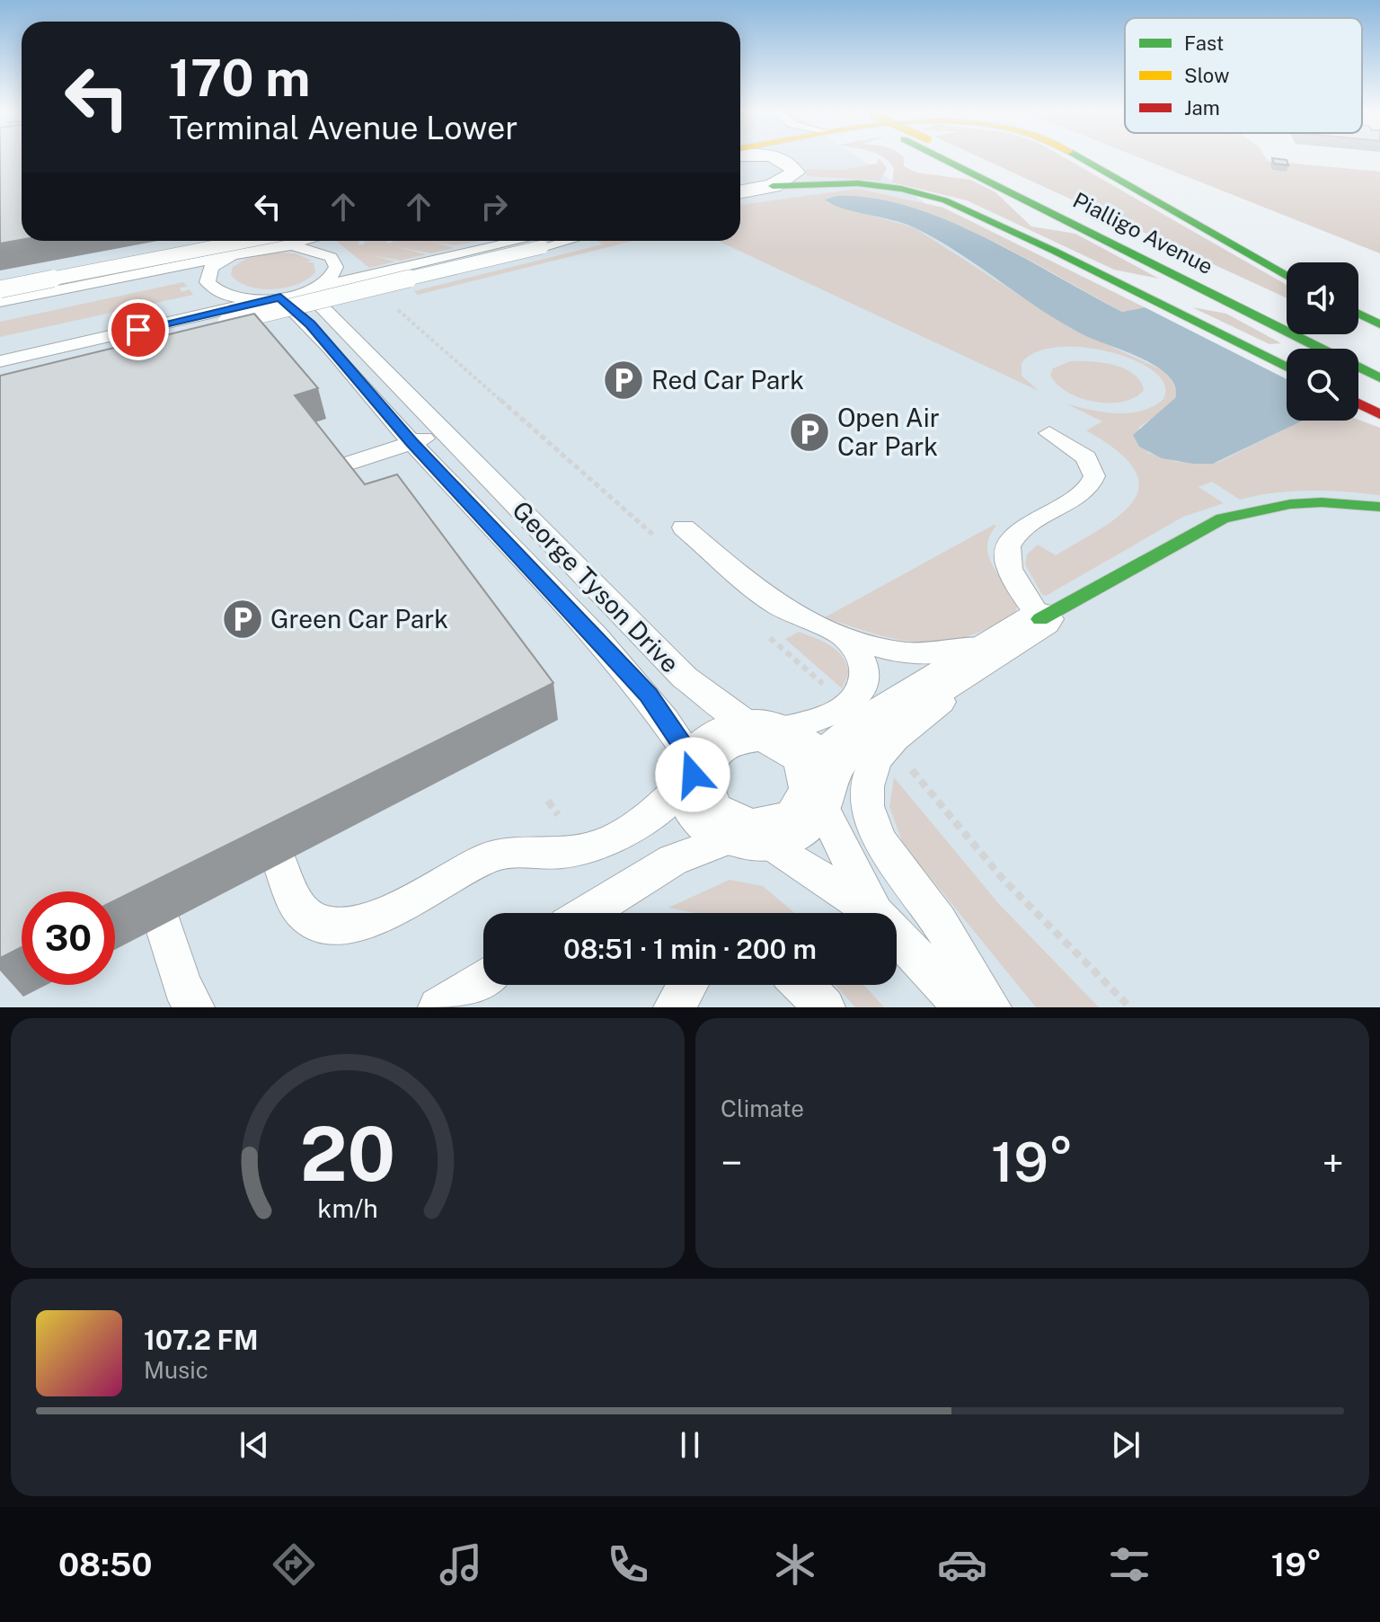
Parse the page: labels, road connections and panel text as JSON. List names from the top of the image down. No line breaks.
{"streets":{"main road":["Pialligo Avenue"],"lane":["George Tyson Drive"]},"places":{"parking":["Red Car Park","Open Air Car Park","Green Car Park"]},"legend":["Fast","Slow","Jam"],"page":{"turn":["170 m","Terminal Avenue Lower"],"limit":"30","trip":"08:51 · 1 min · 200 m","tile":"Climate","heat":["−","19°","+"],"song":["107.2 FM","Music"],"tabs":["08:50","19°"],"gauge":["20","km/h"]}}
